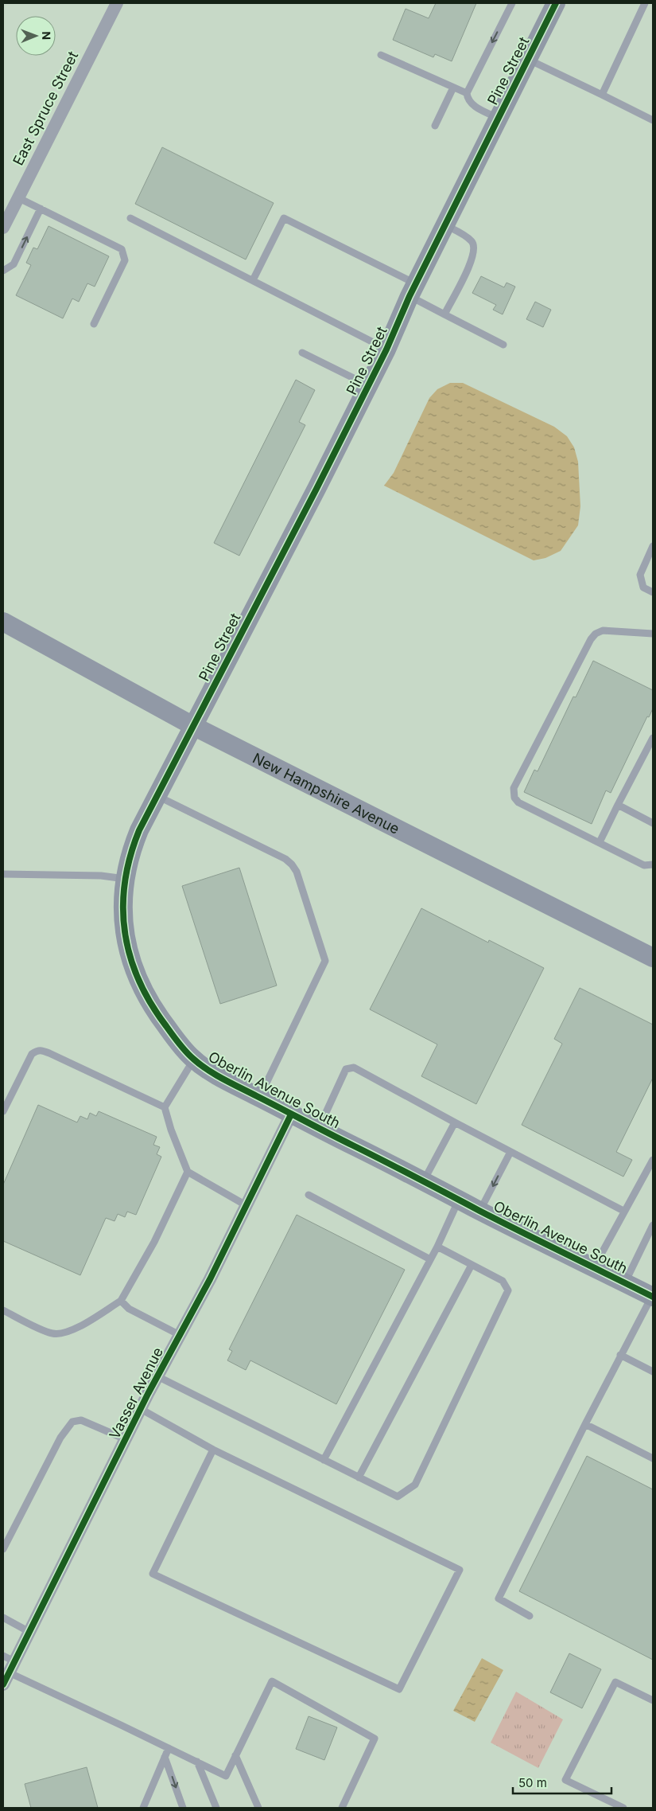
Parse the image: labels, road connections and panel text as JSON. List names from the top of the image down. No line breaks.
{"streets":{"street":["Pine Street","East Spruce Street","New Hampshire Avenue","Oberlin Avenue South","Vasser Avenue"]},"crossings":[["Pine Street","New Hampshire Avenue"],["Pine Street","Oberlin Avenue South"],["New Hampshire Avenue","Oberlin Avenue South"],["Oberlin Avenue South","Vasser Avenue"]],"scale_bar":"50 m","north":"right"}
